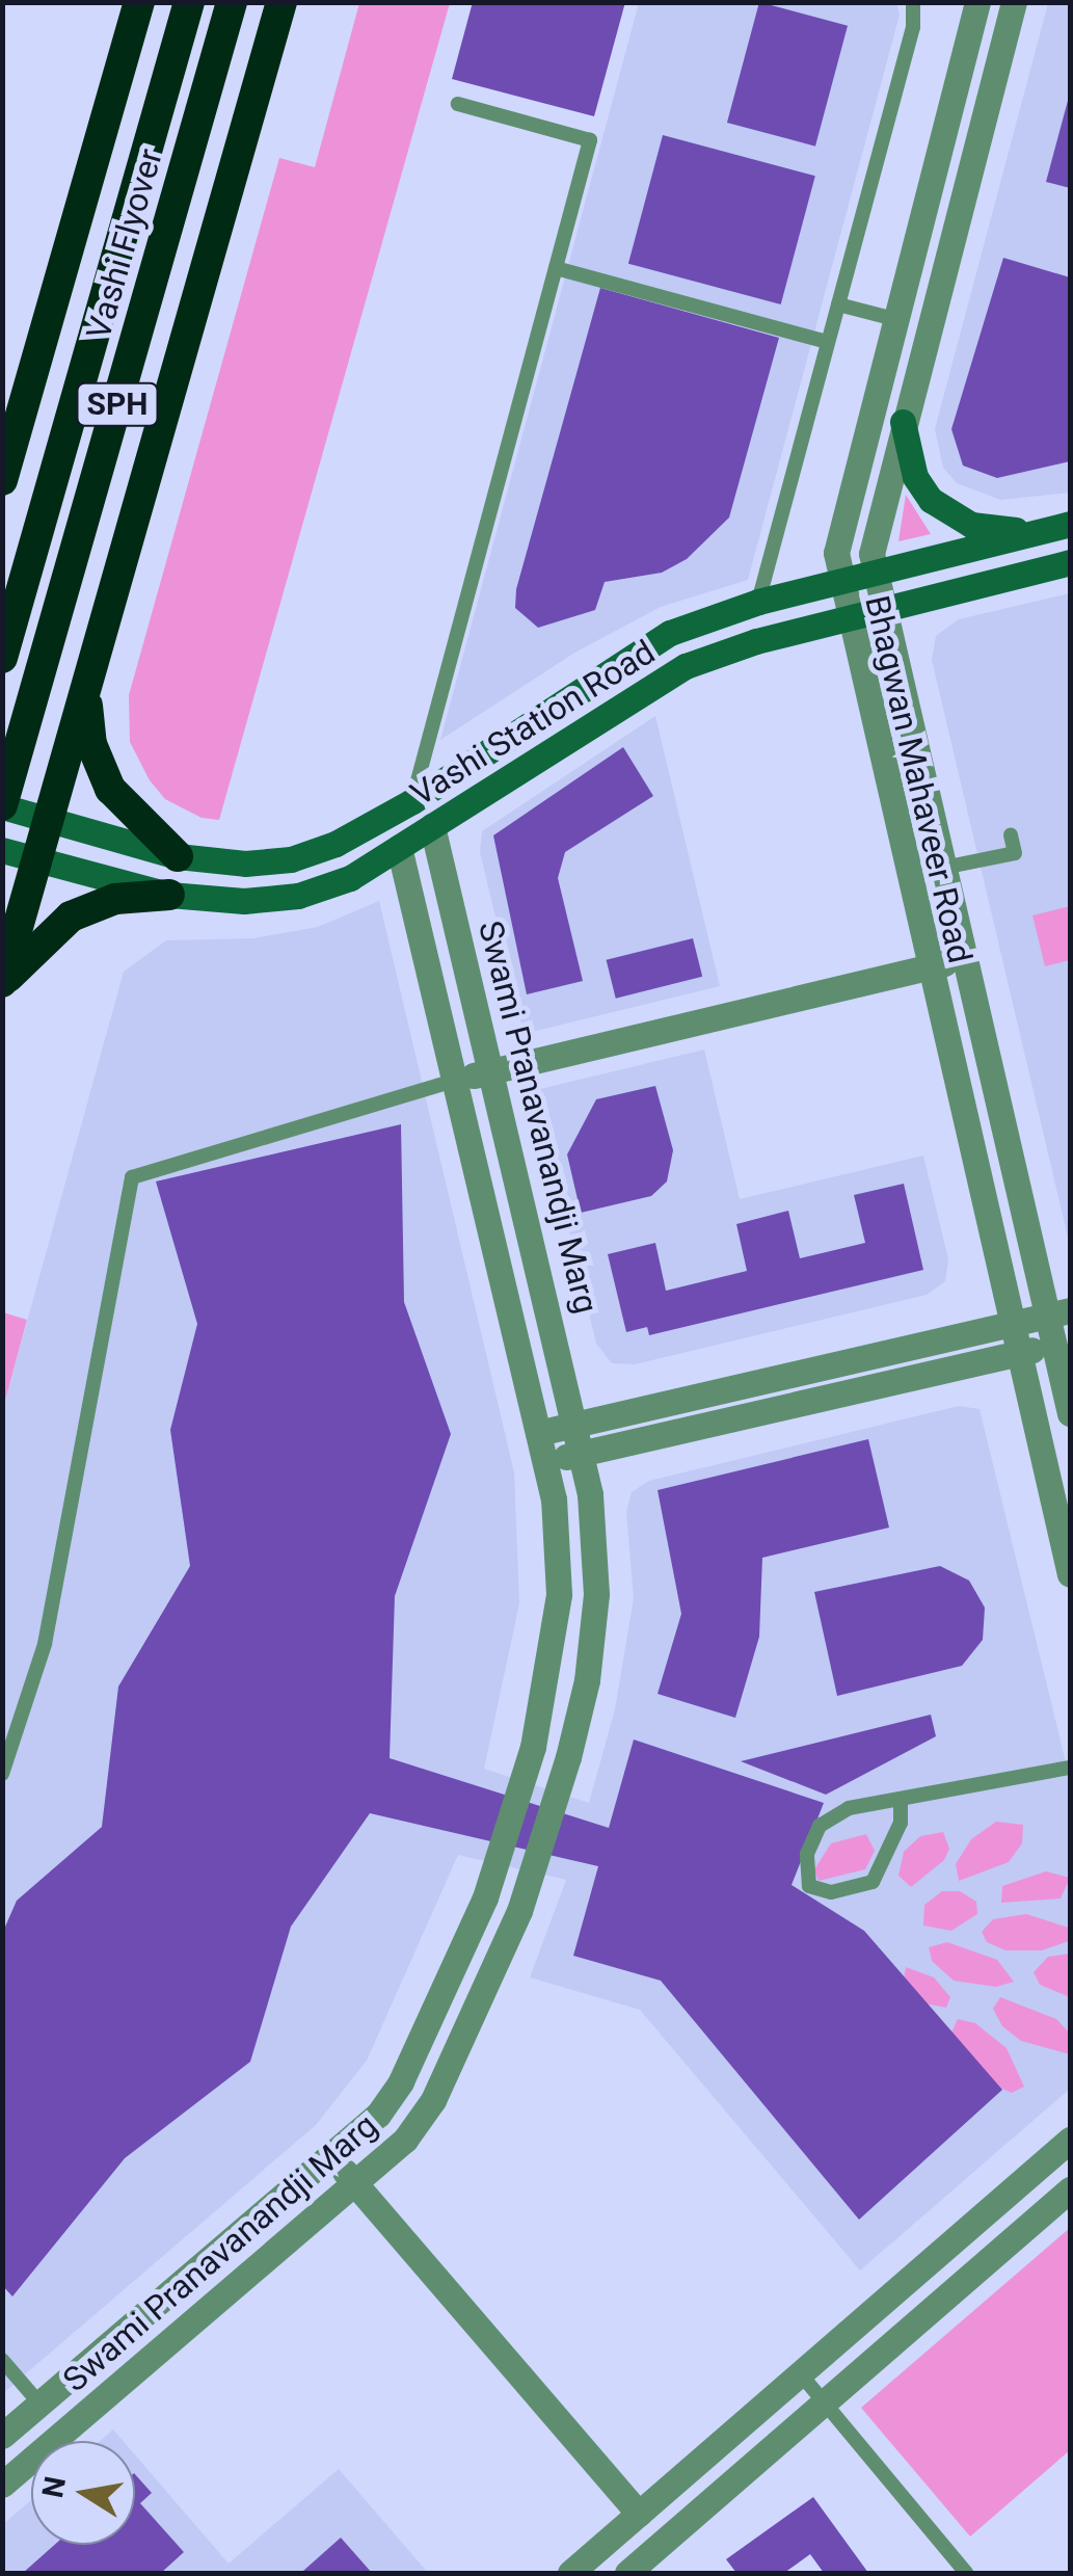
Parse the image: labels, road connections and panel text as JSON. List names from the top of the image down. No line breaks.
{"streets":{"highway":["Vashi Flyover","SPH"],"main road":["Vashi Station Road"],"street":["Bhagwan Mahaveer Road","Swami Pranavanandji Marg"]},"crossings":[["Vashi Flyover","Vashi Station Road"],["Vashi Station Road","Bhagwan Mahaveer Road"],["Vashi Station Road","Swami Pranavanandji Marg"]],"north":"left"}
